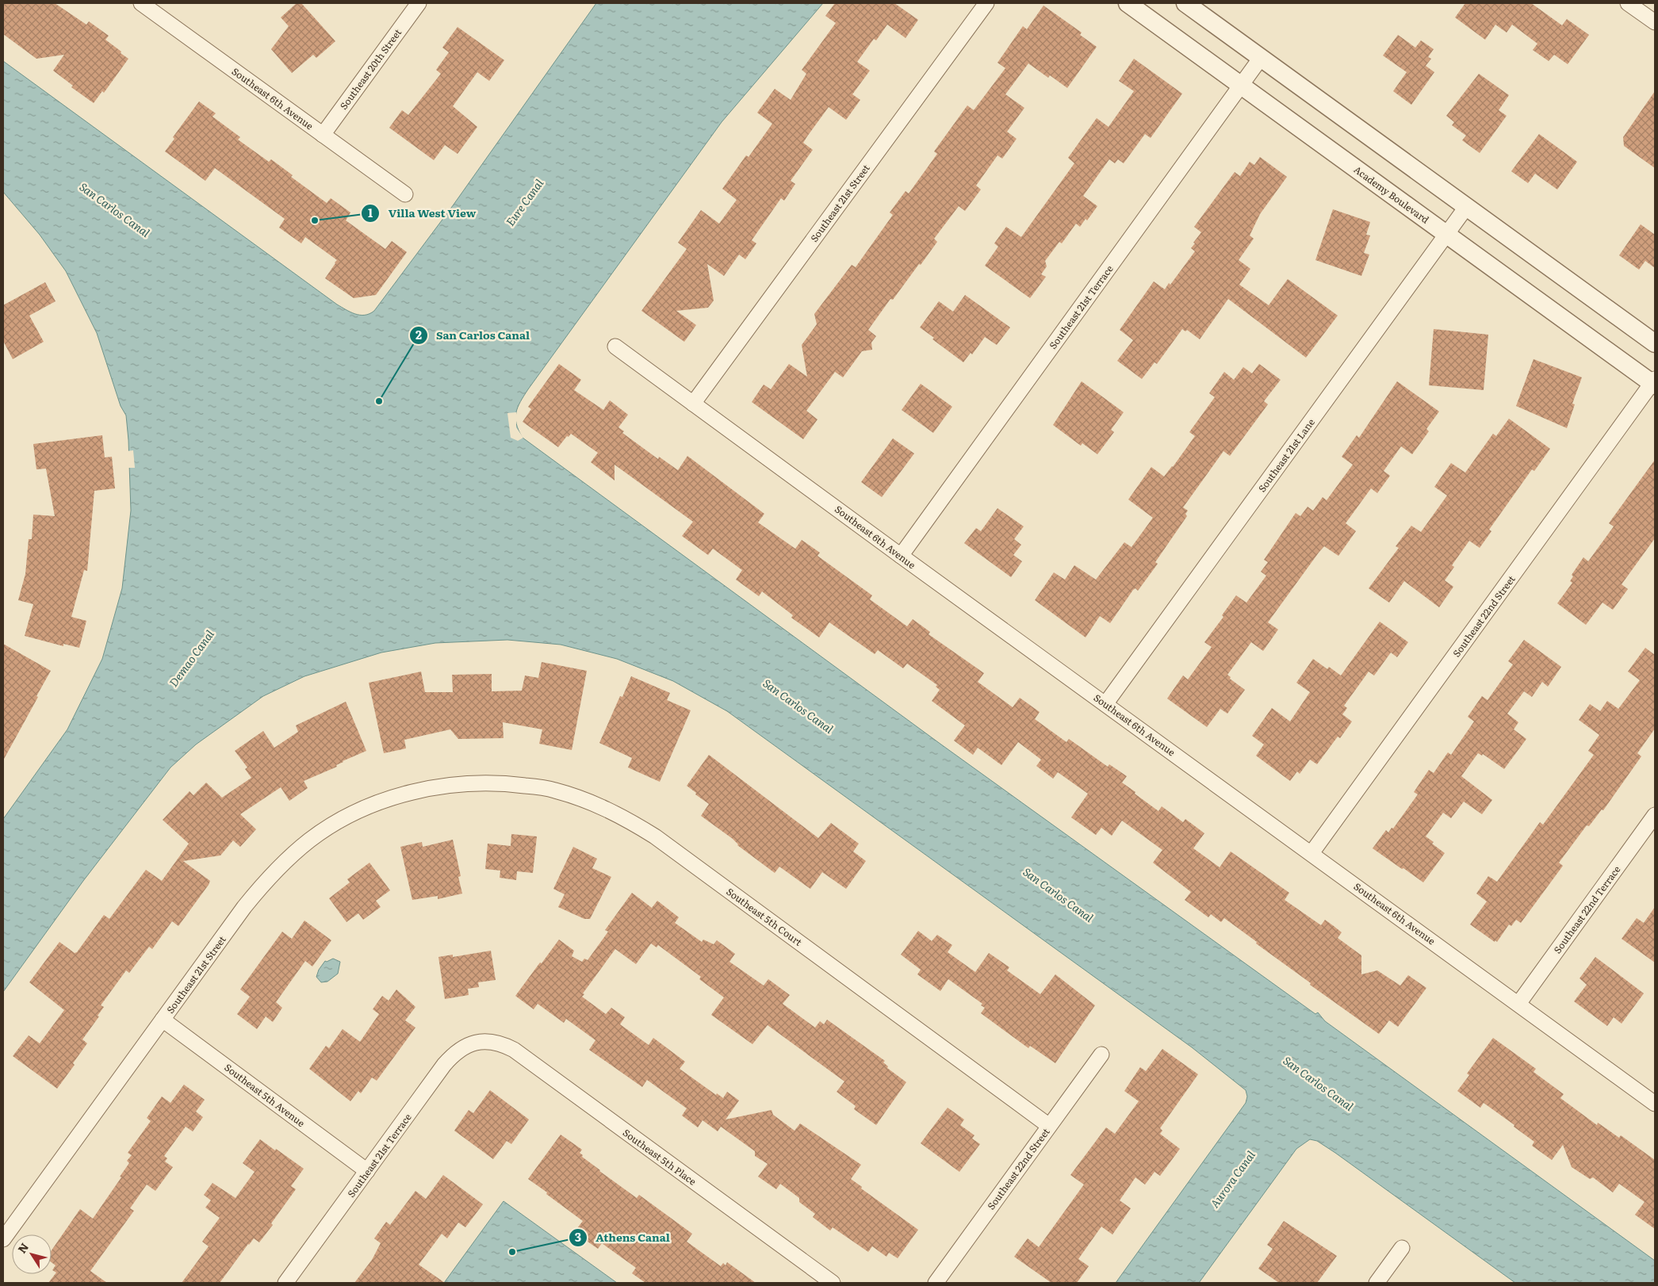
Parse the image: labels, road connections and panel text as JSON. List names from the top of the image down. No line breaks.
{"streets":{"street":["Southeast 20th Street","Southeast 6th Avenue","Academy Boulevard","Southeast 21st Street","Southeast 21st Terrace","Southeast 21st Lane","Southeast 22nd Street","Southeast 22nd Terrace","Southeast 5th Court","Southeast 5th Avenue","Southeast 5th Place"]},"crossings":[["Southeast 20th Street","Southeast 6th Avenue"],["Southeast 6th Avenue","Southeast 21st Street"],["Southeast 6th Avenue","Southeast 21st Terrace"],["Southeast 6th Avenue","Southeast 21st Lane"],["Southeast 6th Avenue","Southeast 22nd Street"],["Southeast 6th Avenue","Southeast 22nd Terrace"],["Academy Boulevard","Southeast 21st Terrace"],["Academy Boulevard","Southeast 21st Lane"],["Academy Boulevard","Southeast 22nd Street"],["Southeast 21st Street","Southeast 5th Court"],["Southeast 21st Street","Southeast 5th Avenue"],["Southeast 21st Terrace","Southeast 5th Avenue"],["Southeast 21st Terrace","Southeast 5th Place"],["Southeast 22nd Street","Southeast 5th Court"]],"water":["Eure Canal","San Carlos Canal","Demao Canal","Aurora Canal"],"places":["Villa West View","San Carlos Canal","Athens Canal"],"north":"top left"}
